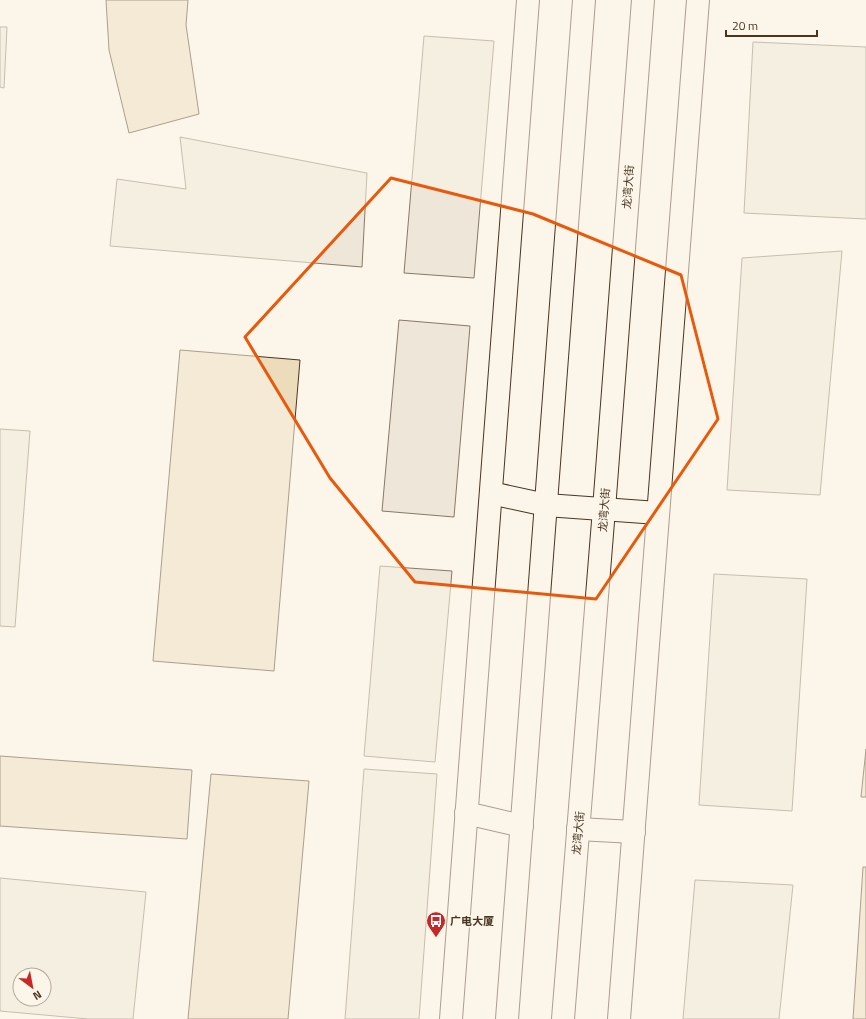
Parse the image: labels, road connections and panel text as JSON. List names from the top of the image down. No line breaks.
{"streets":{"main road":["龙湾大街"]},"places":{"bus stop":["广电大厦"]},"scale_bar":"20 m","north":"bottom right"}
